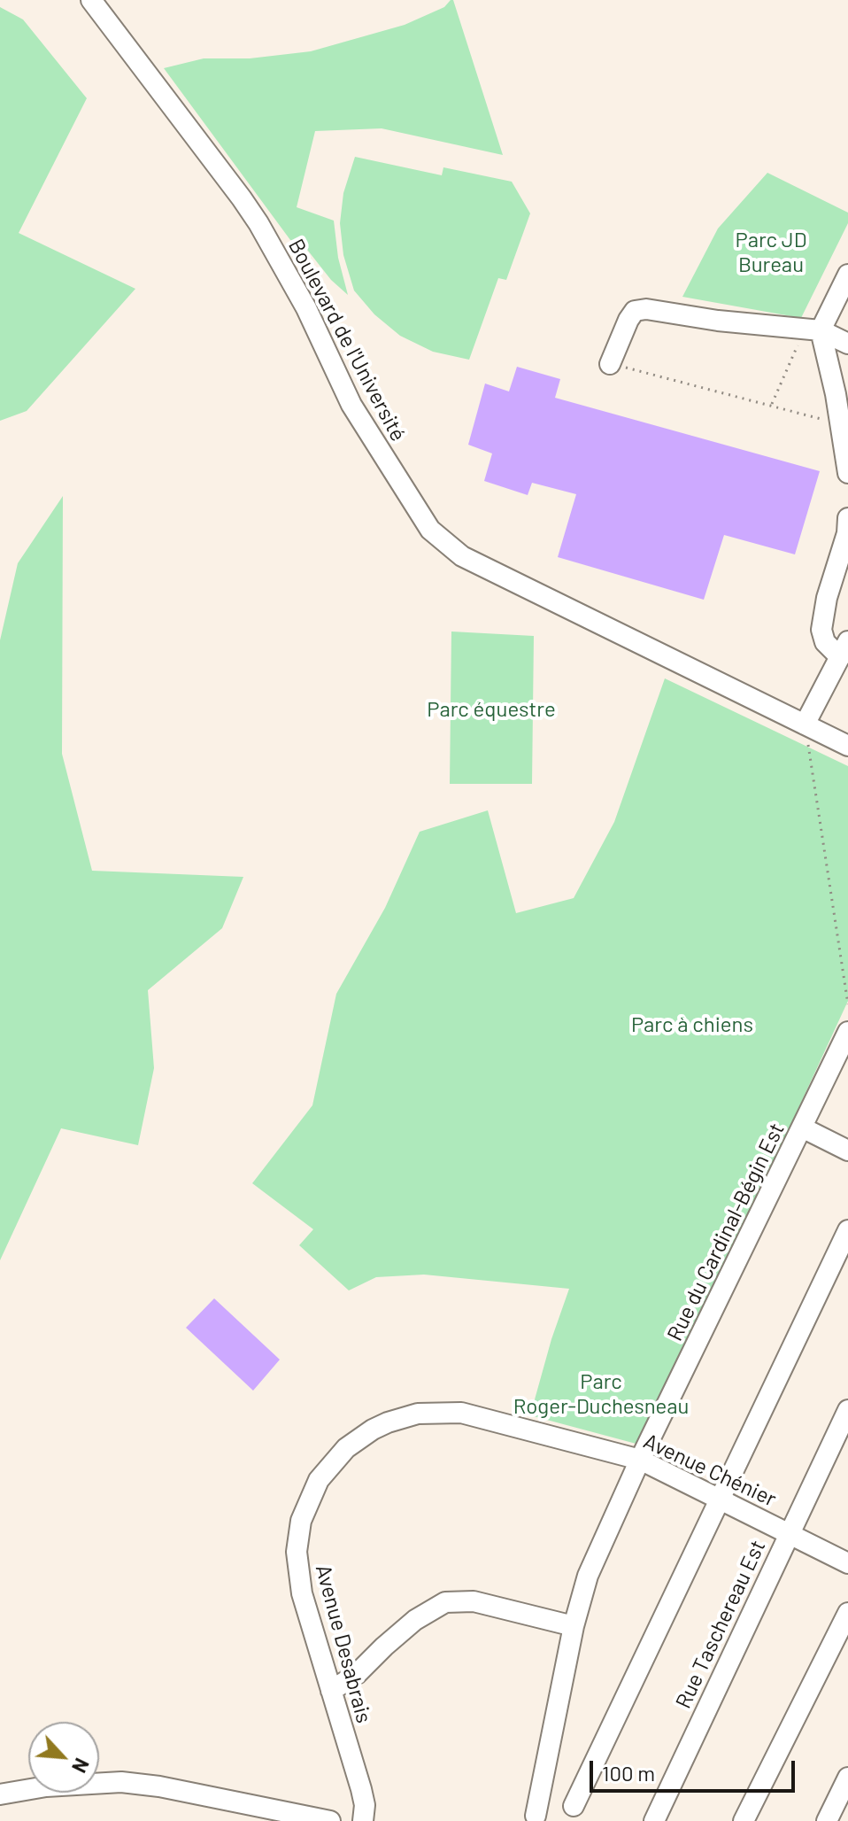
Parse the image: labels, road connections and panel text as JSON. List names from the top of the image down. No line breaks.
{"streets":{"street":["Boulevard de l'Université","Rue du Cardinal-Bégin Est","Avenue Chénier","Rue Taschereau Est","Avenue Desabrais"]},"crossings":[["Rue du Cardinal-Bégin Est","Avenue Chénier"],["Avenue Chénier","Rue Taschereau Est"],["Avenue Chénier","Avenue Desabrais"]],"parks":["Parc JD Bureau","Parc équestre","Parc à chiens","Parc Roger-Duchesneau"],"scale_bar":"100 m","north":"bottom right"}
